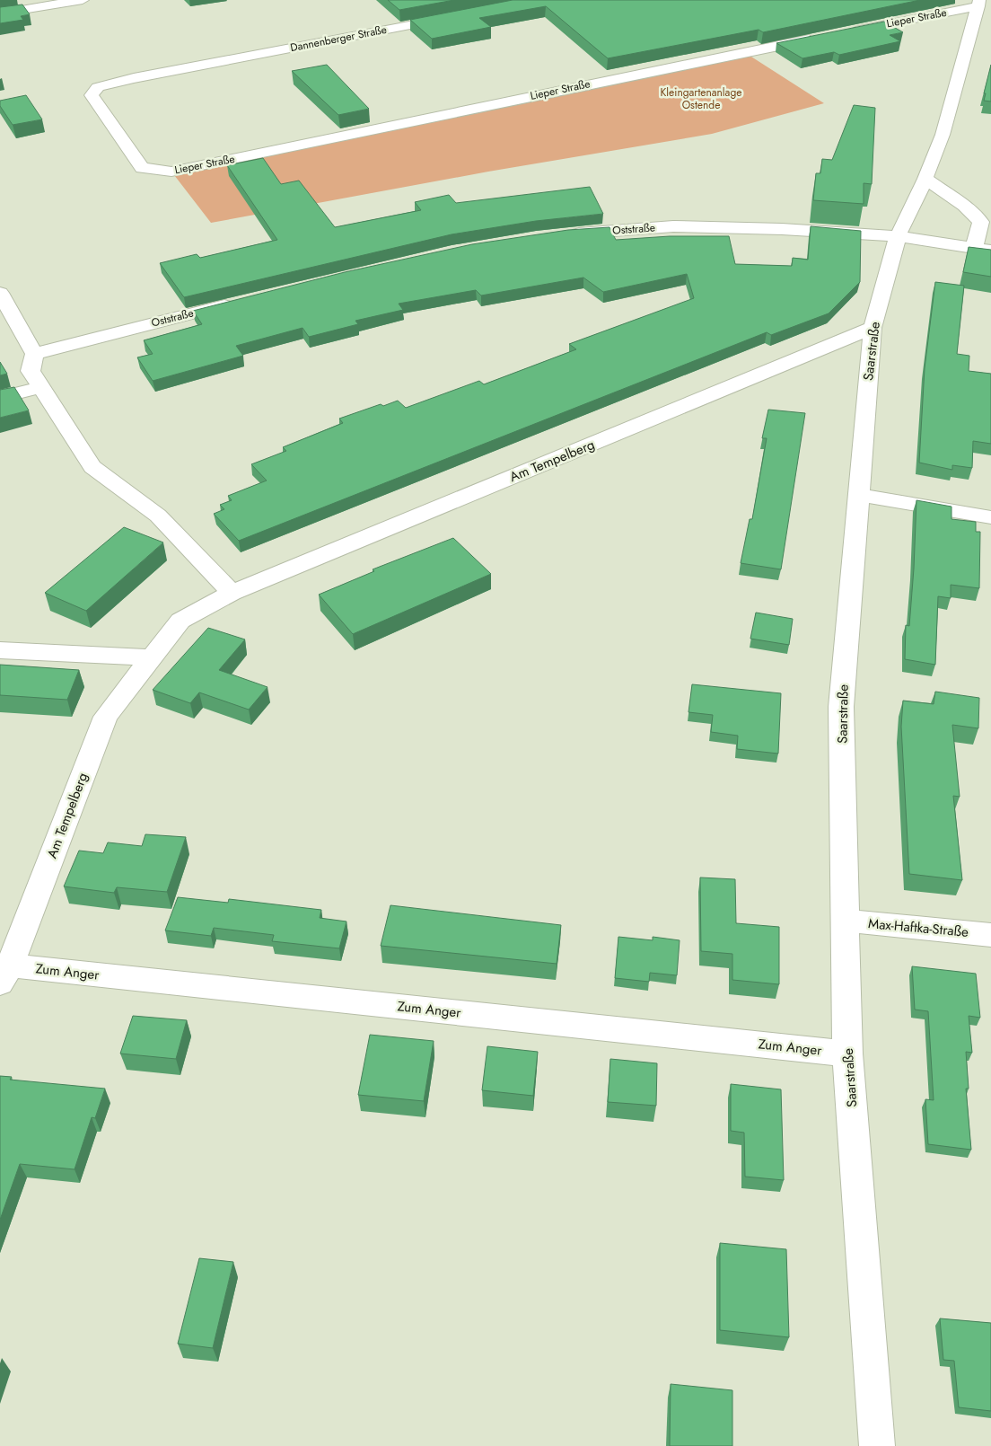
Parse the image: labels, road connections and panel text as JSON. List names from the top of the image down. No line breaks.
{"streets":{"street":["Lieper Straße","Dannenberger Straße","Oststraße","Saarstraße","Am Tempelberg","Max-Haftka-Straße","Zum Anger"]},"crossings":[["Lieper Straße","Dannenberger Straße"],["Lieper Straße","Saarstraße"],["Oststraße","Saarstraße"],["Saarstraße","Am Tempelberg"],["Saarstraße","Max-Haftka-Straße"],["Saarstraße","Zum Anger"],["Am Tempelberg","Zum Anger"]],"parks":["Kleingartenanlage Ostende"]}
